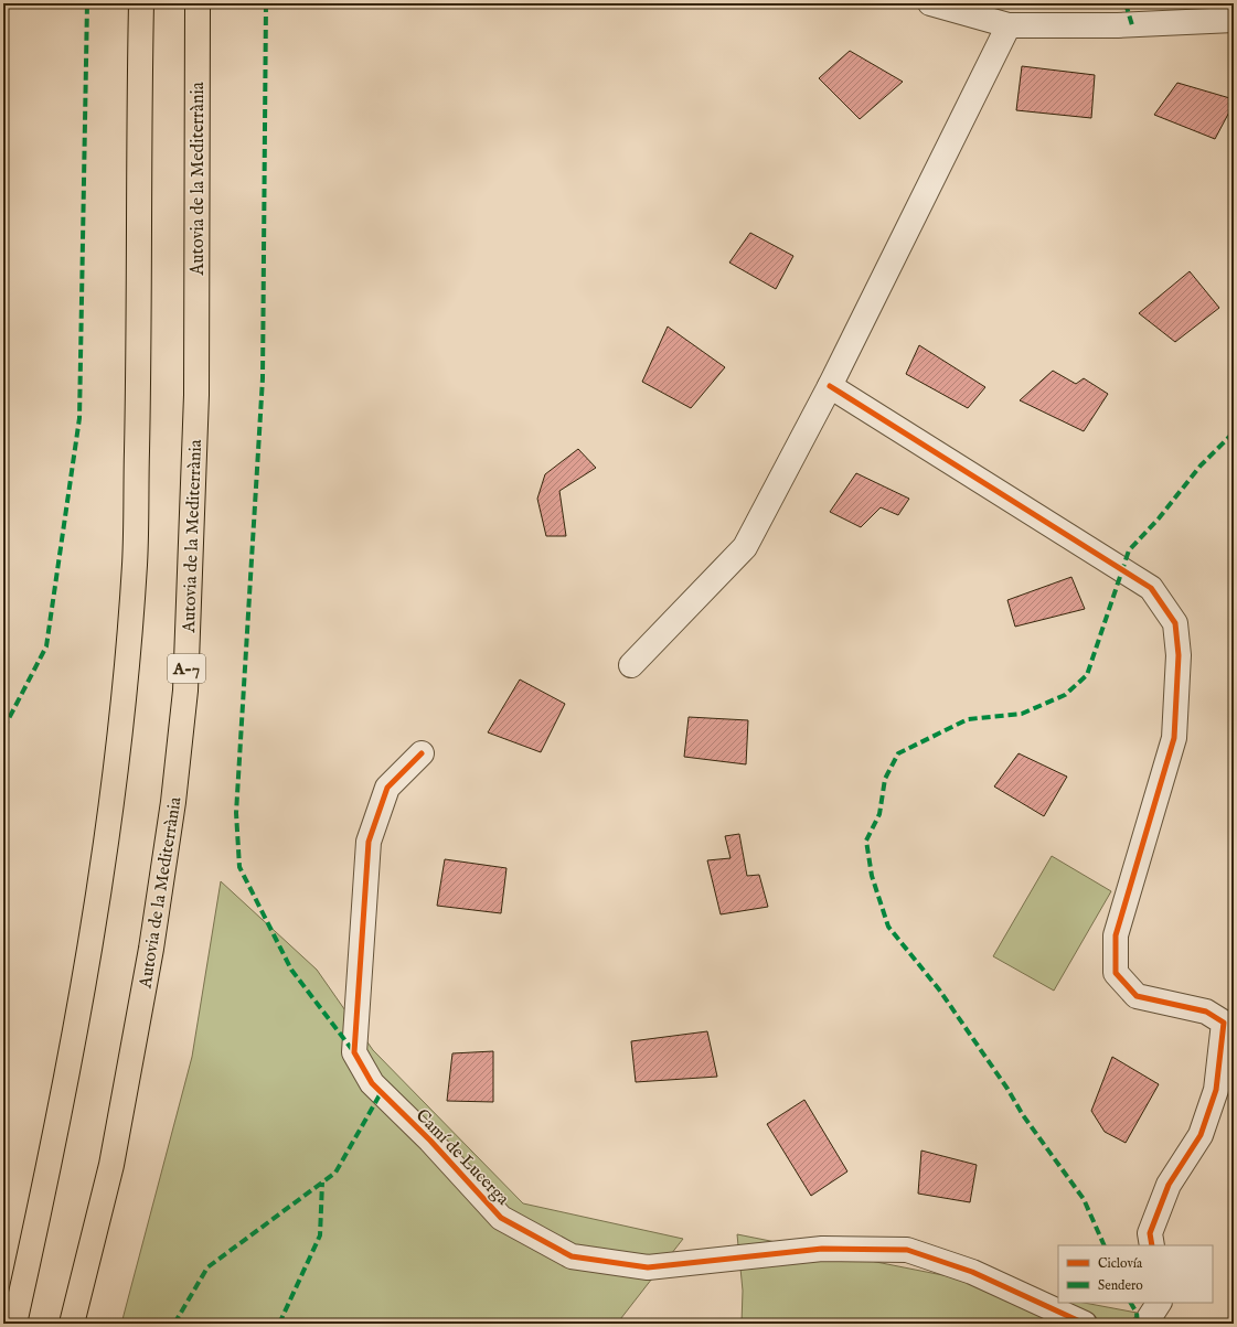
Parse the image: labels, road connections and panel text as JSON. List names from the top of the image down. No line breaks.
{"streets":{"highway":["Autovia de la Mediterrània","A-7"],"street":["Camí de Lucerga"]},"legend":["Ciclovía","Sendero"]}
